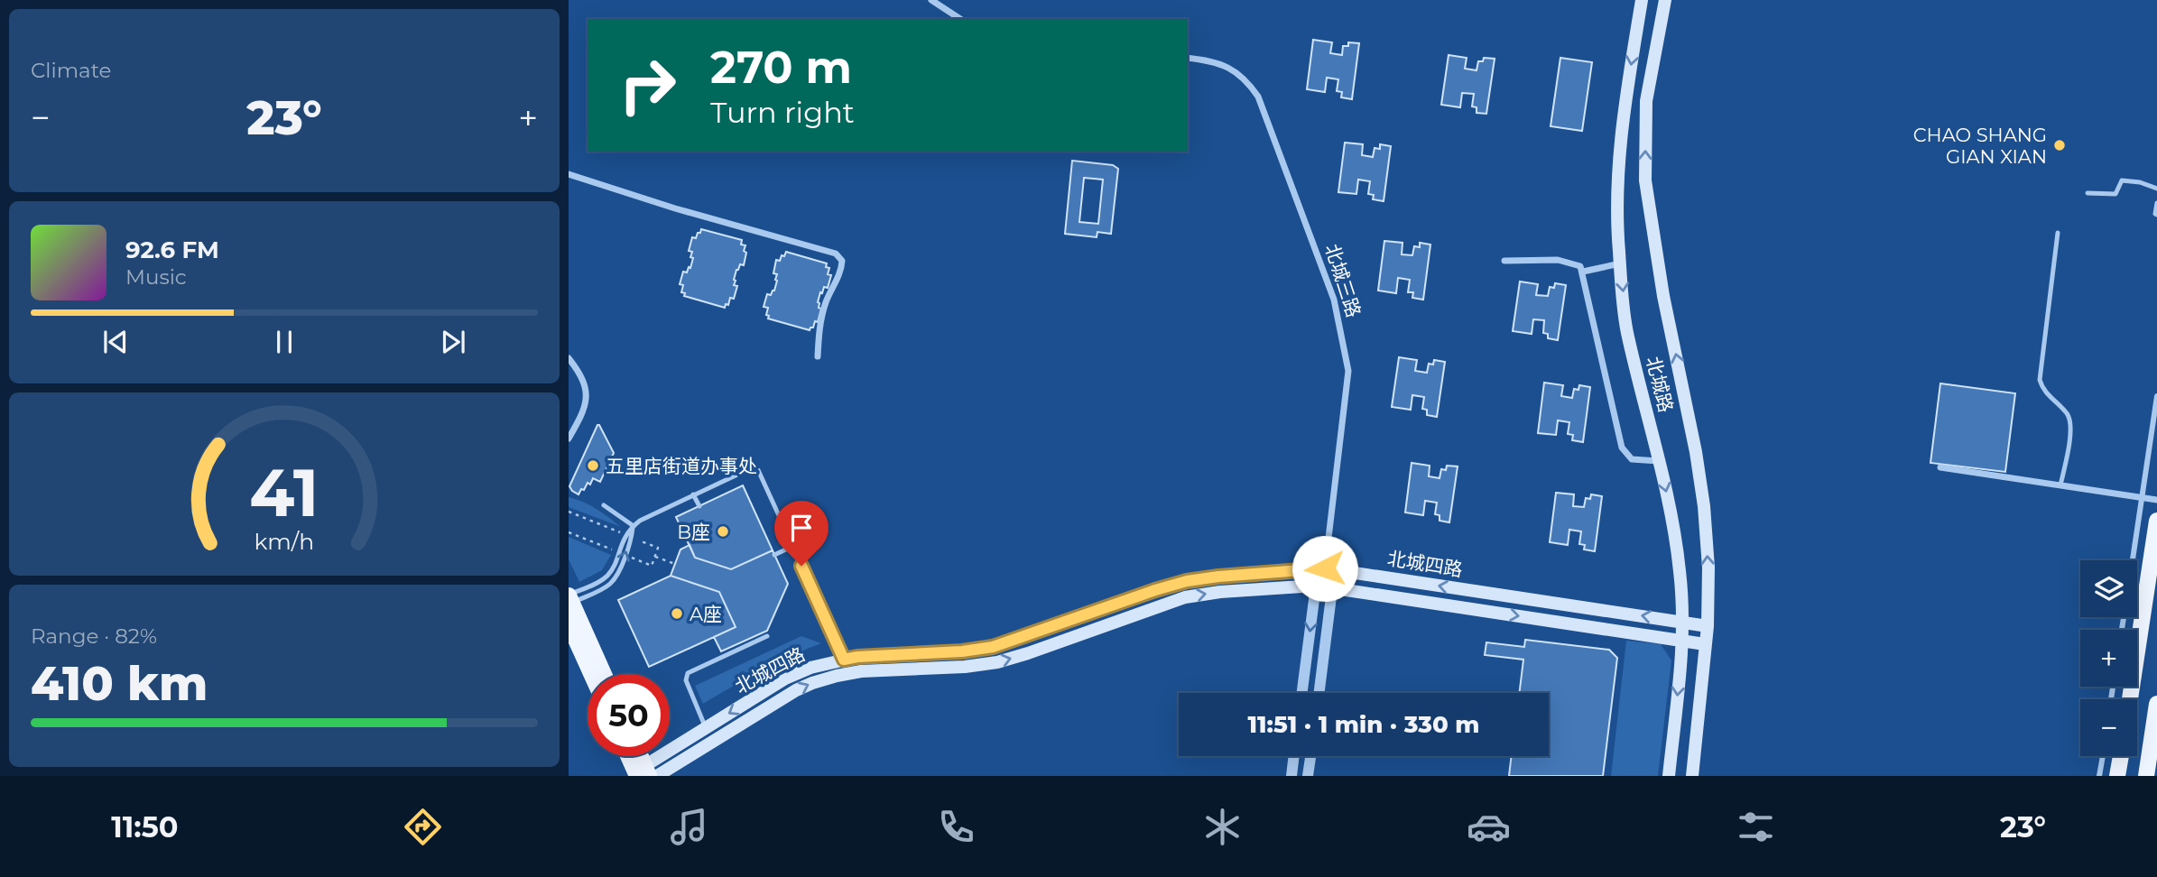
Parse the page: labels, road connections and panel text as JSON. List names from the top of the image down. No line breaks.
{"streets":{"main road":["北城路","北城四路"],"street":["北城三路"]},"crossings":[["北城三路","北城四路"],["北城路","北城四路"]],"places":["CHAO SHANG GIAN XIAN","五里店街道办事处","B座","A座"],"page":{"tile":["Climate",["Range · 82%","410 km"]],"turn":["270 m","Turn right"],"heat":["−","23°","+"],"song":["92.6 FM","Music"],"map_buttons":["+","−"],"limit":"50","trip":"11:51 · 1 min · 330 m","tabs":["11:50","23°"],"gauge":["41","km/h"]}}
